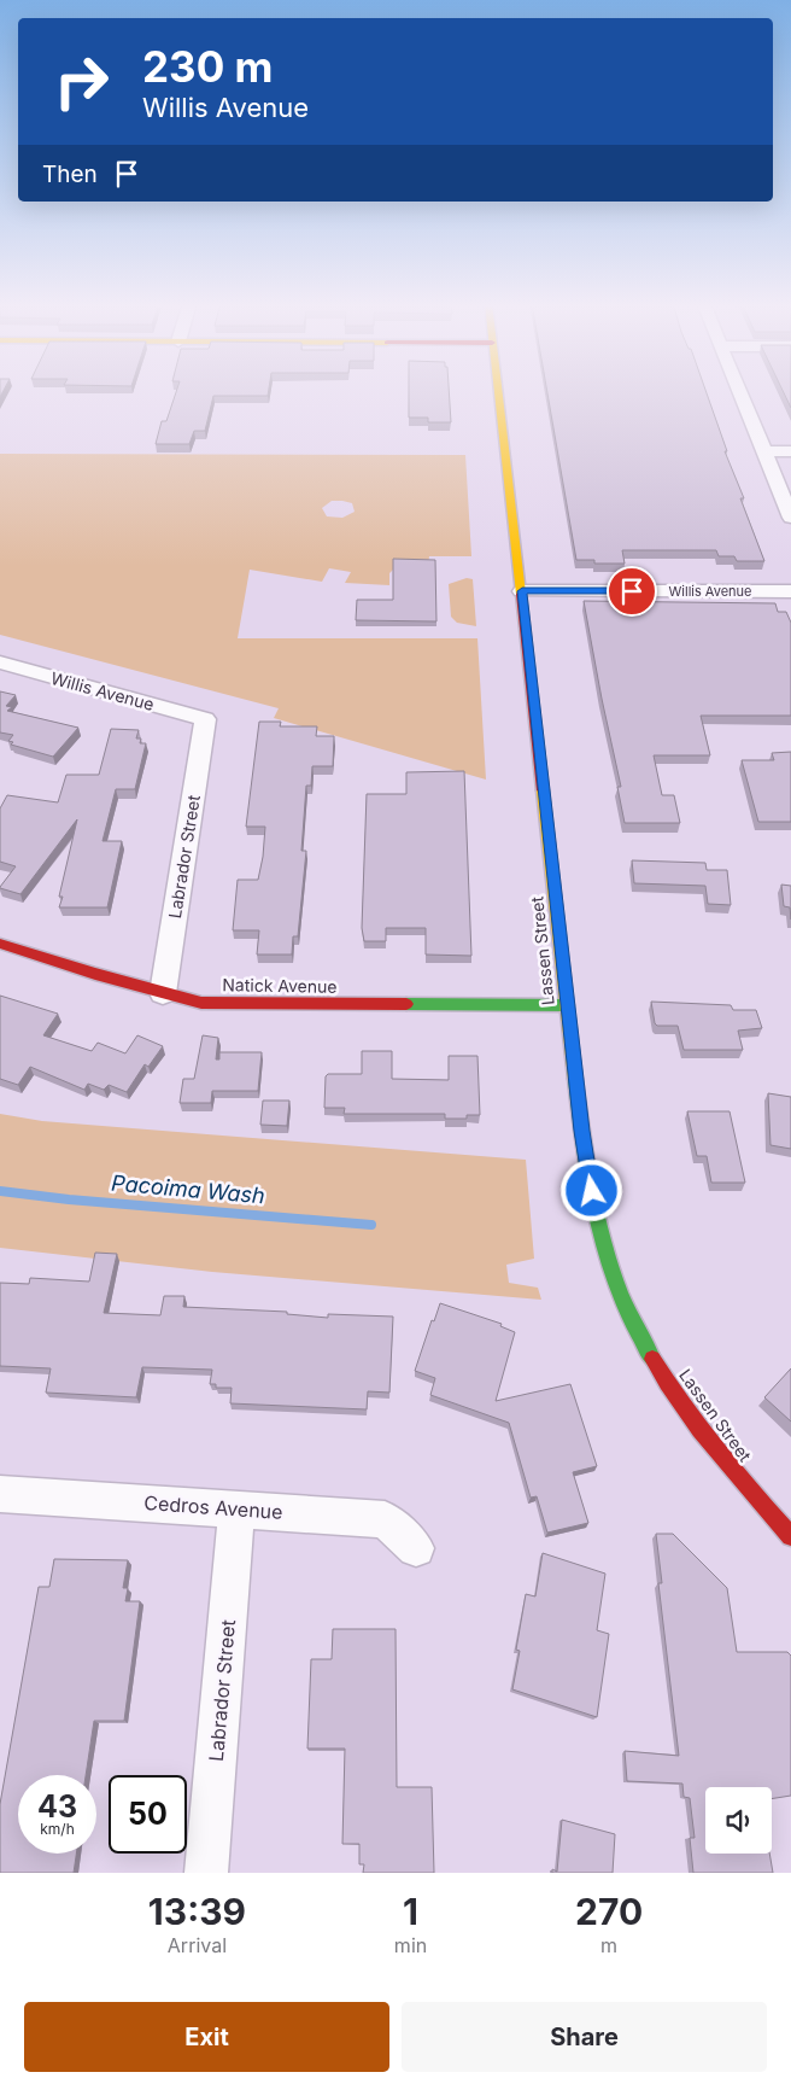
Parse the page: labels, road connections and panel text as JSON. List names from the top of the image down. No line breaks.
{"streets":{"main road":["Lassen Street","Natick Avenue"],"street":["Willis Avenue","Labrador Street","Cedros Avenue"]},"crossings":[["Willis Avenue","Labrador Street"],["Willis Avenue","Lassen Street"],["Labrador Street","Natick Avenue"],["Labrador Street","Cedros Avenue"],["Lassen Street","Natick Avenue"]],"water":["Pacoima Wash"],"page":{"turn":["230 m","Willis Avenue"],"then":"Then","speed":"43 km/h","limit":"50","eta":["13:39","Arrival","1","min","270","m"],"buttons":["Exit","Share"]}}
